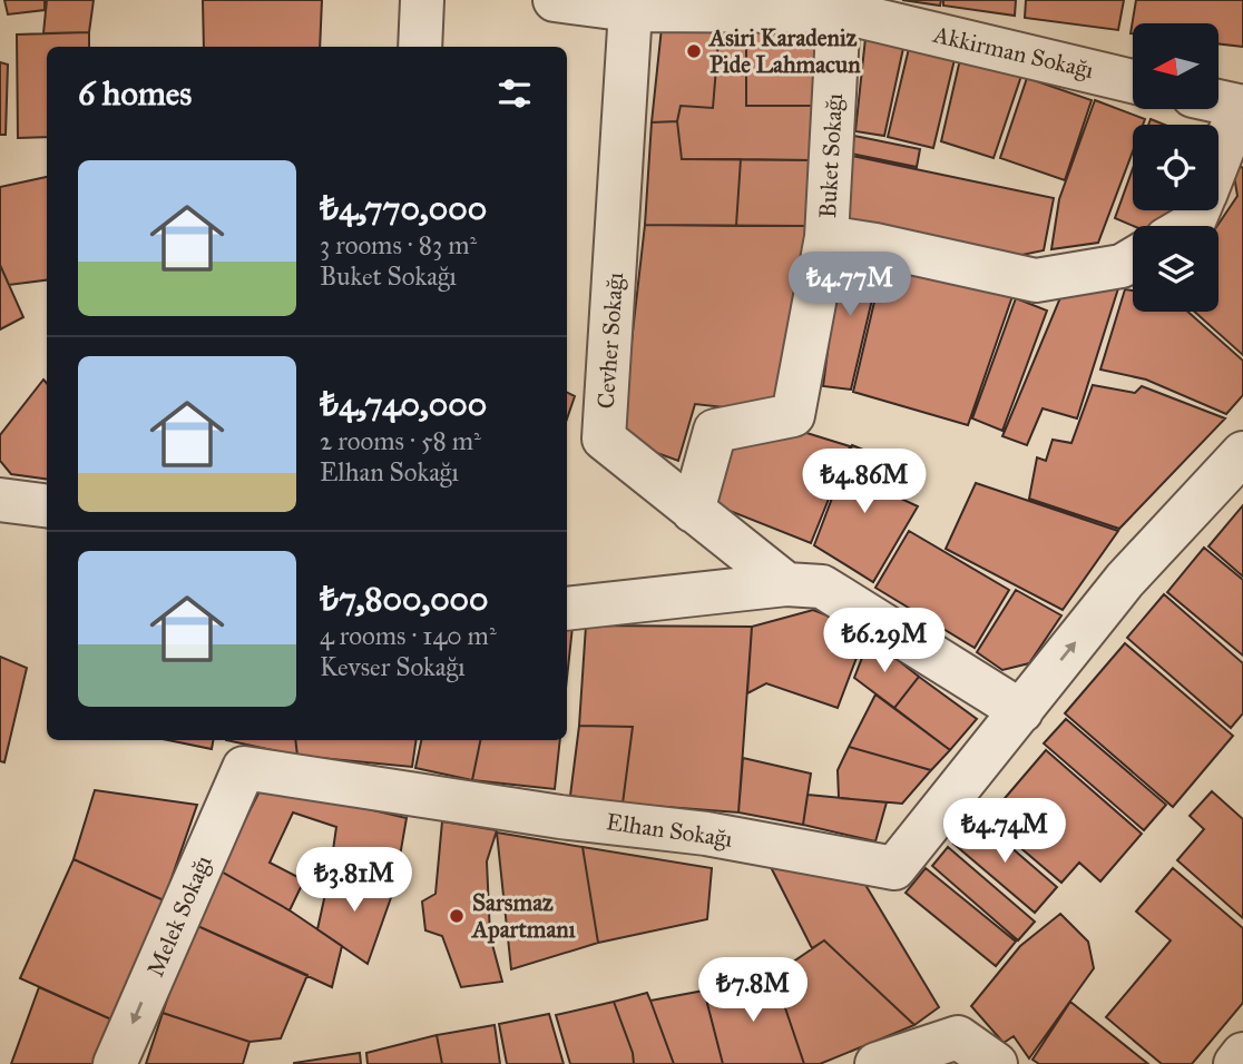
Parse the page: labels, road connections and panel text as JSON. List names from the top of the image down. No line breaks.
{"streets":{"street":["Akkirman Sokağı","Buket Sokağı","Cevher Sokağı","Elhan Sokağı","Melek Sokağı"]},"crossings":[["Akkirman Sokağı","Buket Sokağı"],["Akkirman Sokağı","Cevher Sokağı"],["Buket Sokağı","Cevher Sokağı"],["Elhan Sokağı","Melek Sokağı"]],"one_way":["Melek Sokağı"],"places":["Asiri Karadeniz Pide Lahmacun","Sarsmaz Apartmanı"],"north":"left","page":{"heading":"6 homes","list":[{"name":"₺4,770,000","note":"3 rooms · 83 m² · Buket Sokağı"},{"name":"₺4,740,000","note":"2 rooms · 58 m² · Elhan Sokağı"},{"name":"₺7,800,000","note":"4 rooms · 140 m² · Kevser Sokağı"}],"price":["₺4.77M","₺4.86M","₺6.29M","₺4.74M","₺3.81M","₺7.8M"]}}
